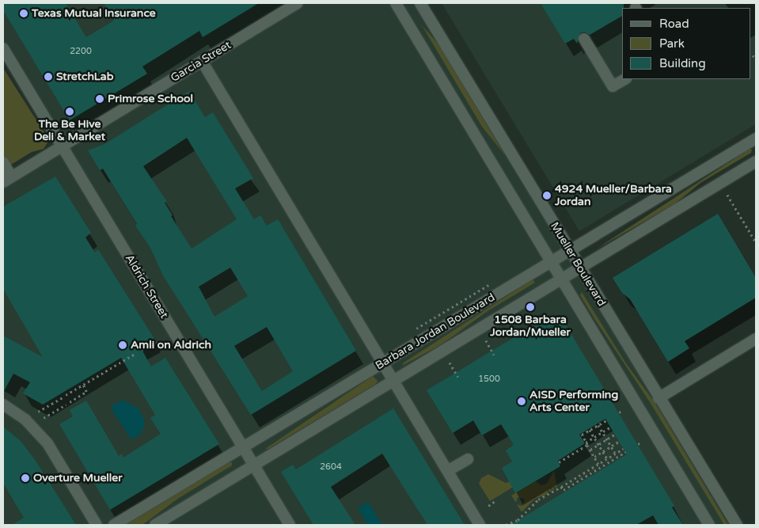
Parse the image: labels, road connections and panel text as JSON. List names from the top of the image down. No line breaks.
{"streets":{"street":["Garcia Street","Mueller Boulevard","Aldrich Street","Barbara Jordan Boulevard"]},"crossings":[["Garcia Street","Aldrich Street"],["Mueller Boulevard","Barbara Jordan Boulevard"],["Aldrich Street","Barbara Jordan Boulevard"]],"places":["Texas Mutual Insurance","StretchLab","Primrose School","The Be Hive Deli & Market","4924 Mueller/Barbara Jordan","1508 Barbara Jordan/Mueller","Amli on Aldrich","AISD Performing Arts Center","Overture Mueller"],"house_numbers":["2200","1500","2604"],"legend":["Road","Park","Building"]}
